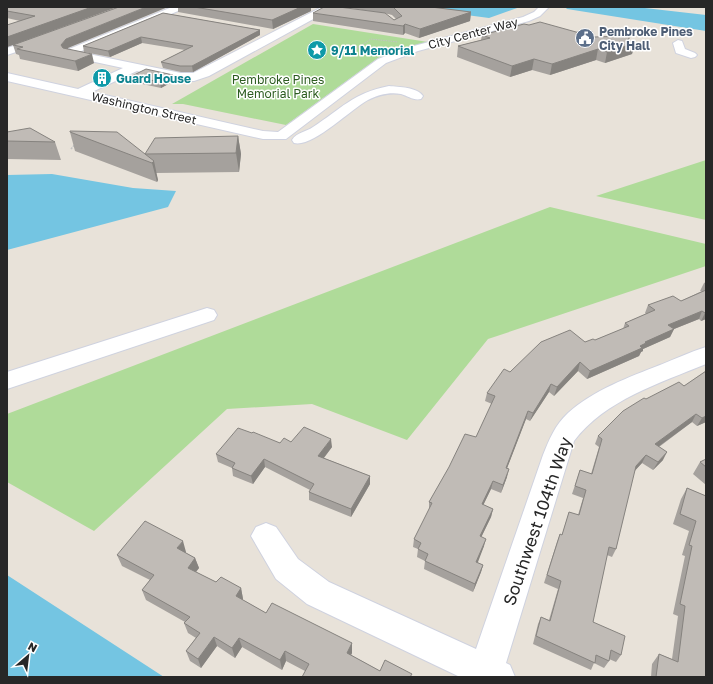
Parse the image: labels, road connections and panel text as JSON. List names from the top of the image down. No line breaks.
{"streets":{"street":["City Center Way","Washington Street","Southwest 104th Way"]},"crossings":[["City Center Way","Washington Street"]],"parks":["Pembroke Pines Memorial Park"],"places":{"public building":["Pembroke Pines City Hall"],"place":["9/11 Memorial"],"building":["Guard House"]},"north":"top right"}
